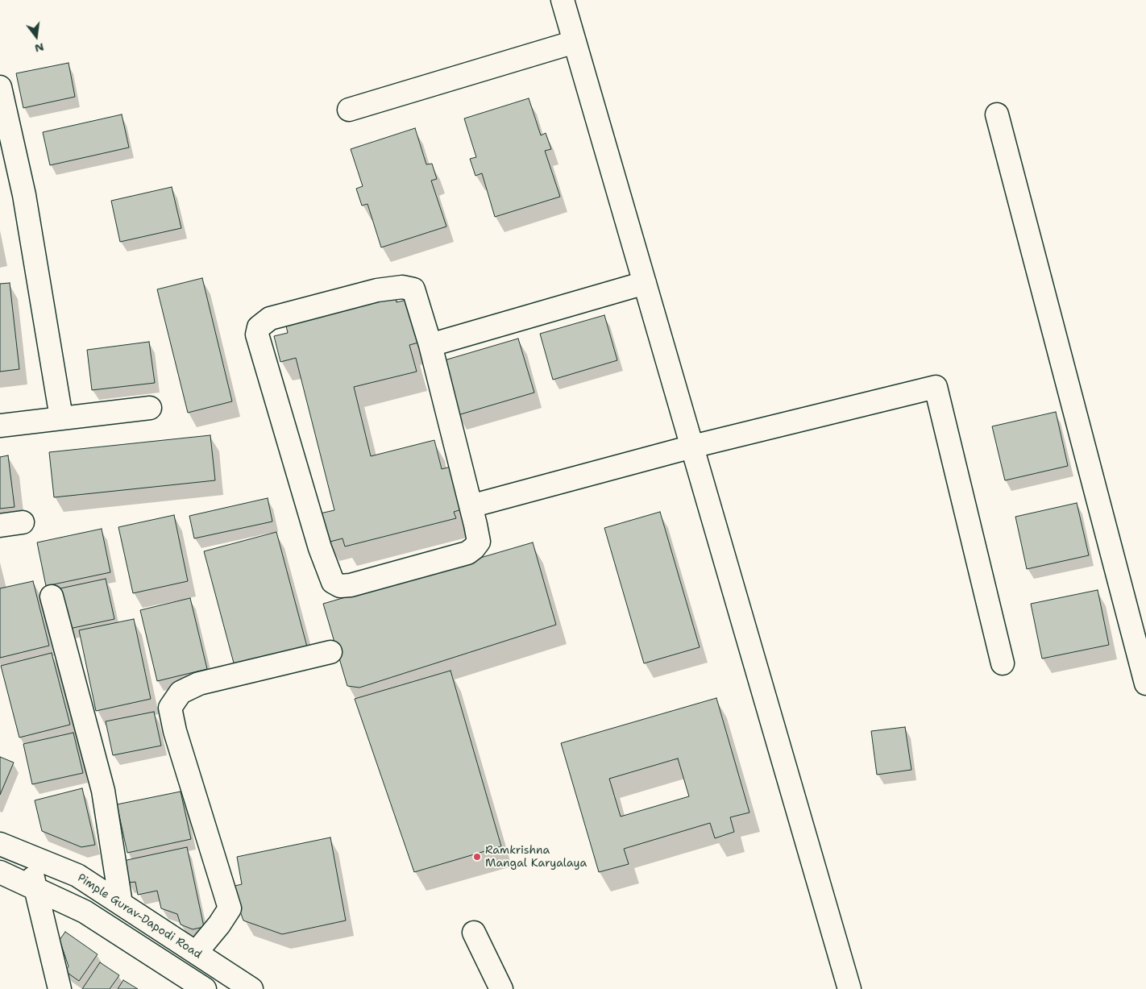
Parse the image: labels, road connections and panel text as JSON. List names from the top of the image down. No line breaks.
{"streets":{"street":["Pimple Gurav-Dapodi Road"]},"places":["Ramkrishna Mangal Karyalaya"],"north":"bottom"}
